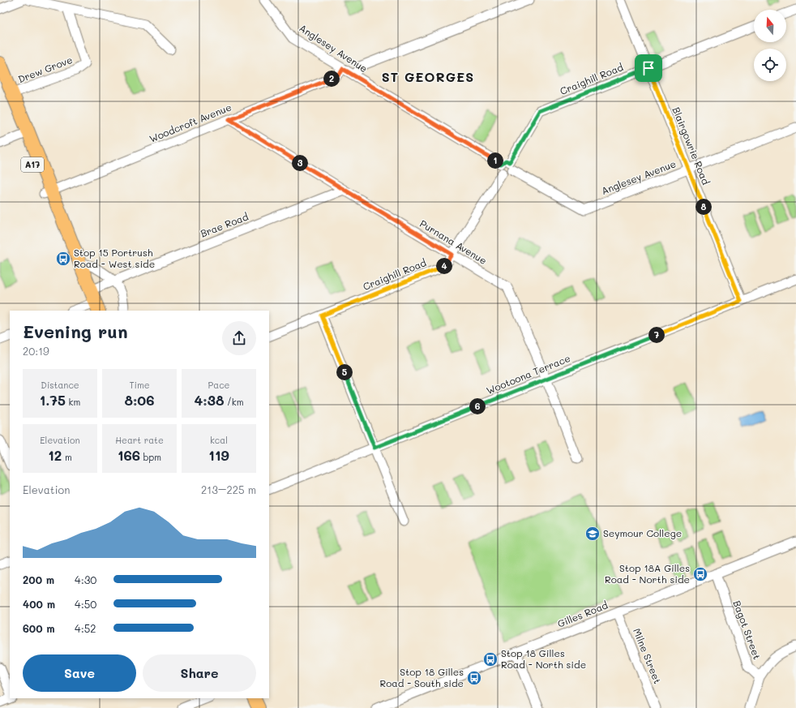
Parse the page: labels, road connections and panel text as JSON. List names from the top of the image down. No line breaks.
{"streets":{"highway":["A17"],"street":["Anglesey Avenue","Drew Grove","Craighill Road","Woodcroft Avenue","Blairgowrie Road","Brae Road","Purnana Avenue","Wootoona Terrace","Gilles Road","Bagot Street","Milne Street"]},"crossings":[["Anglesey Avenue","Craighill Road"],["Anglesey Avenue","Woodcroft Avenue"],["Anglesey Avenue","Blairgowrie Road"],["Drew Grove","A17"],["Craighill Road","Blairgowrie Road"],["Craighill Road","Purnana Avenue"],["Woodcroft Avenue","A17"],["Woodcroft Avenue","Purnana Avenue"],["Blairgowrie Road","Wootoona Terrace"],["A17","Brae Road"],["Brae Road","Purnana Avenue"],["Purnana Avenue","Wootoona Terrace"],["Gilles Road","Bagot Street"],["Gilles Road","Milne Street"]],"districts":["ST GEORGES"],"places":{"bus stop":["Stop 15 Portrush Road - West side","Stop 18A Gilles Road - North side","Stop 18 Gilles Road - North side","Stop 18 Gilles Road - South side"],"school or university":["Seymour College"]},"north":"top","page":{"pins":["2","1","3","8","4","7","5","6"],"heading":["Evening run","20:19"],"stats":[["Distance","1.75 km"],["Time","8:06"],["Pace","4:38 /km"],["Elevation","12 m"],["Heart rate","166 bpm"],["kcal","119"]],"chart":["Elevation","213–225 m"],"list":[{"name":"200 m","note":"4:30"},{"name":"400 m","note":"4:50"},{"name":"600 m","note":"4:52"}],"buttons":["Save","Share"]}}
